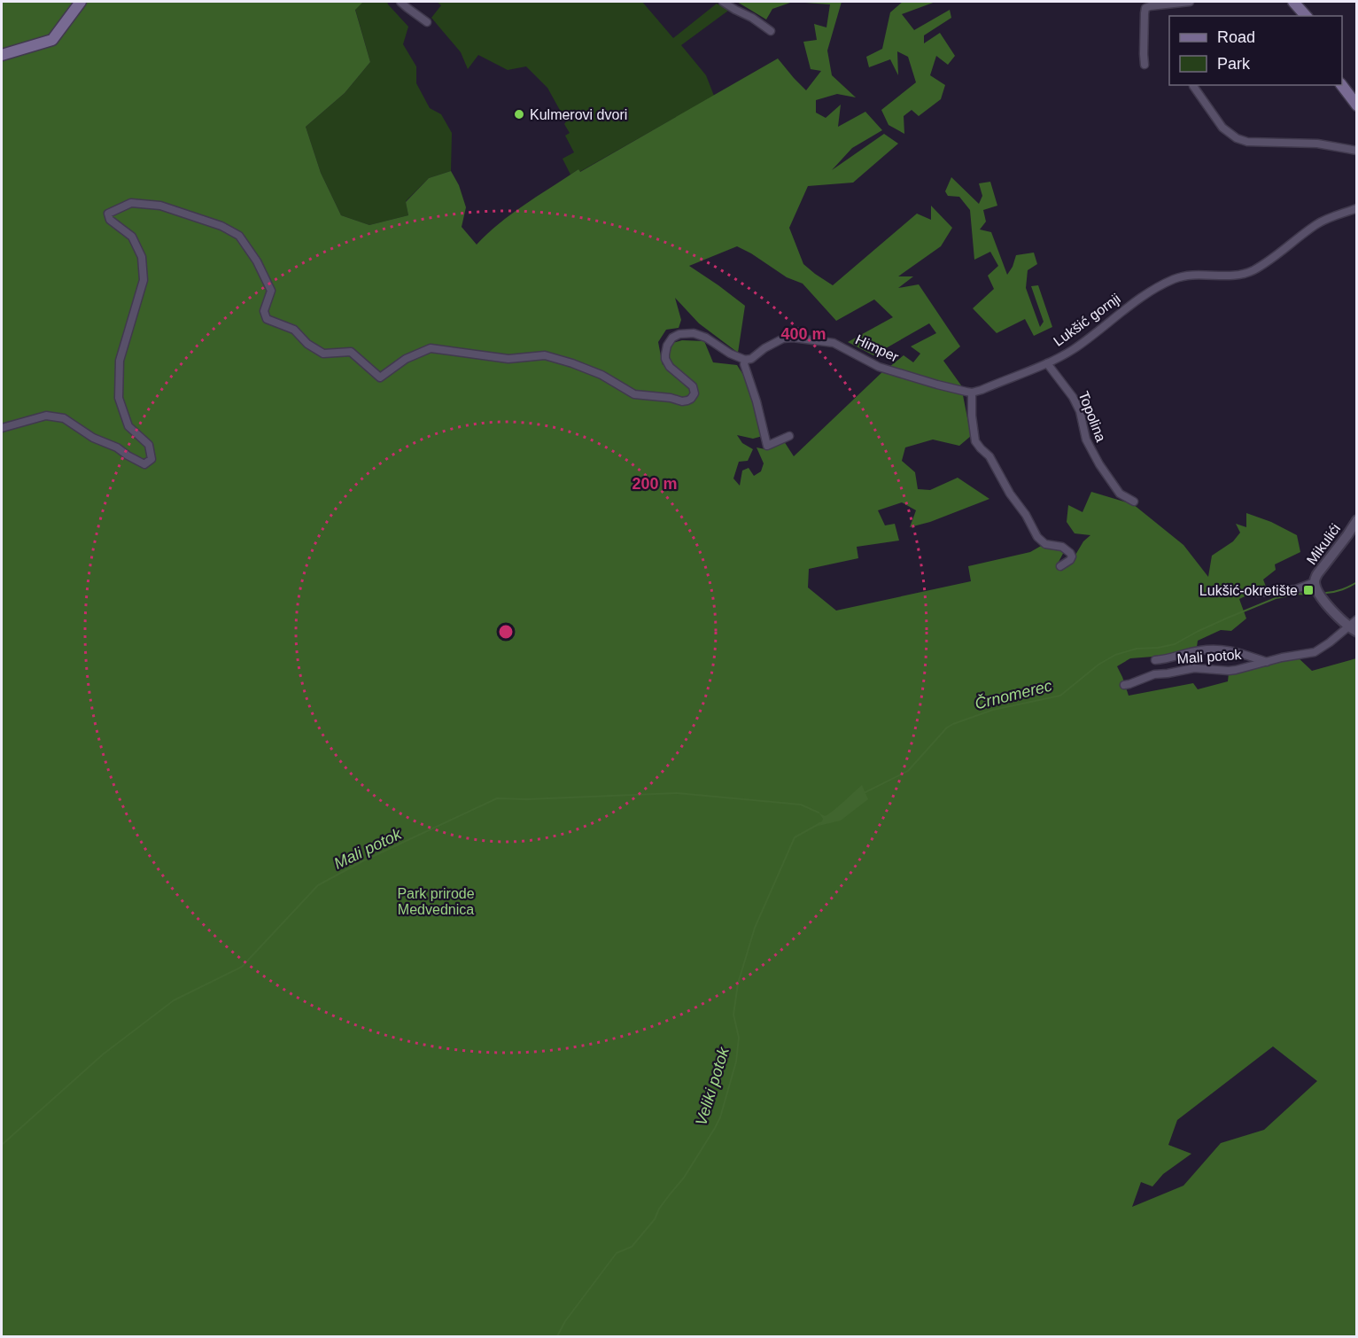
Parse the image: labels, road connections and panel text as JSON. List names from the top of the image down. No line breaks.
{"streets":{"street":["Lukšić gornji","Himper","Topolina","Mikulići","Mali potok"]},"crossings":[["Lukšić gornji","Himper"],["Lukšić gornji","Topolina"],["Mikulići","Mali potok"]],"water":["Črnomerec","Mali potok","Veliki potok"],"parks":["Park prirode Medvednica"],"places":{"other":["Kulmerovi dvori"],"transit":["Lukšić-okretište"]},"legend":["Road","Park"],"rings":["400 m","200 m"]}
